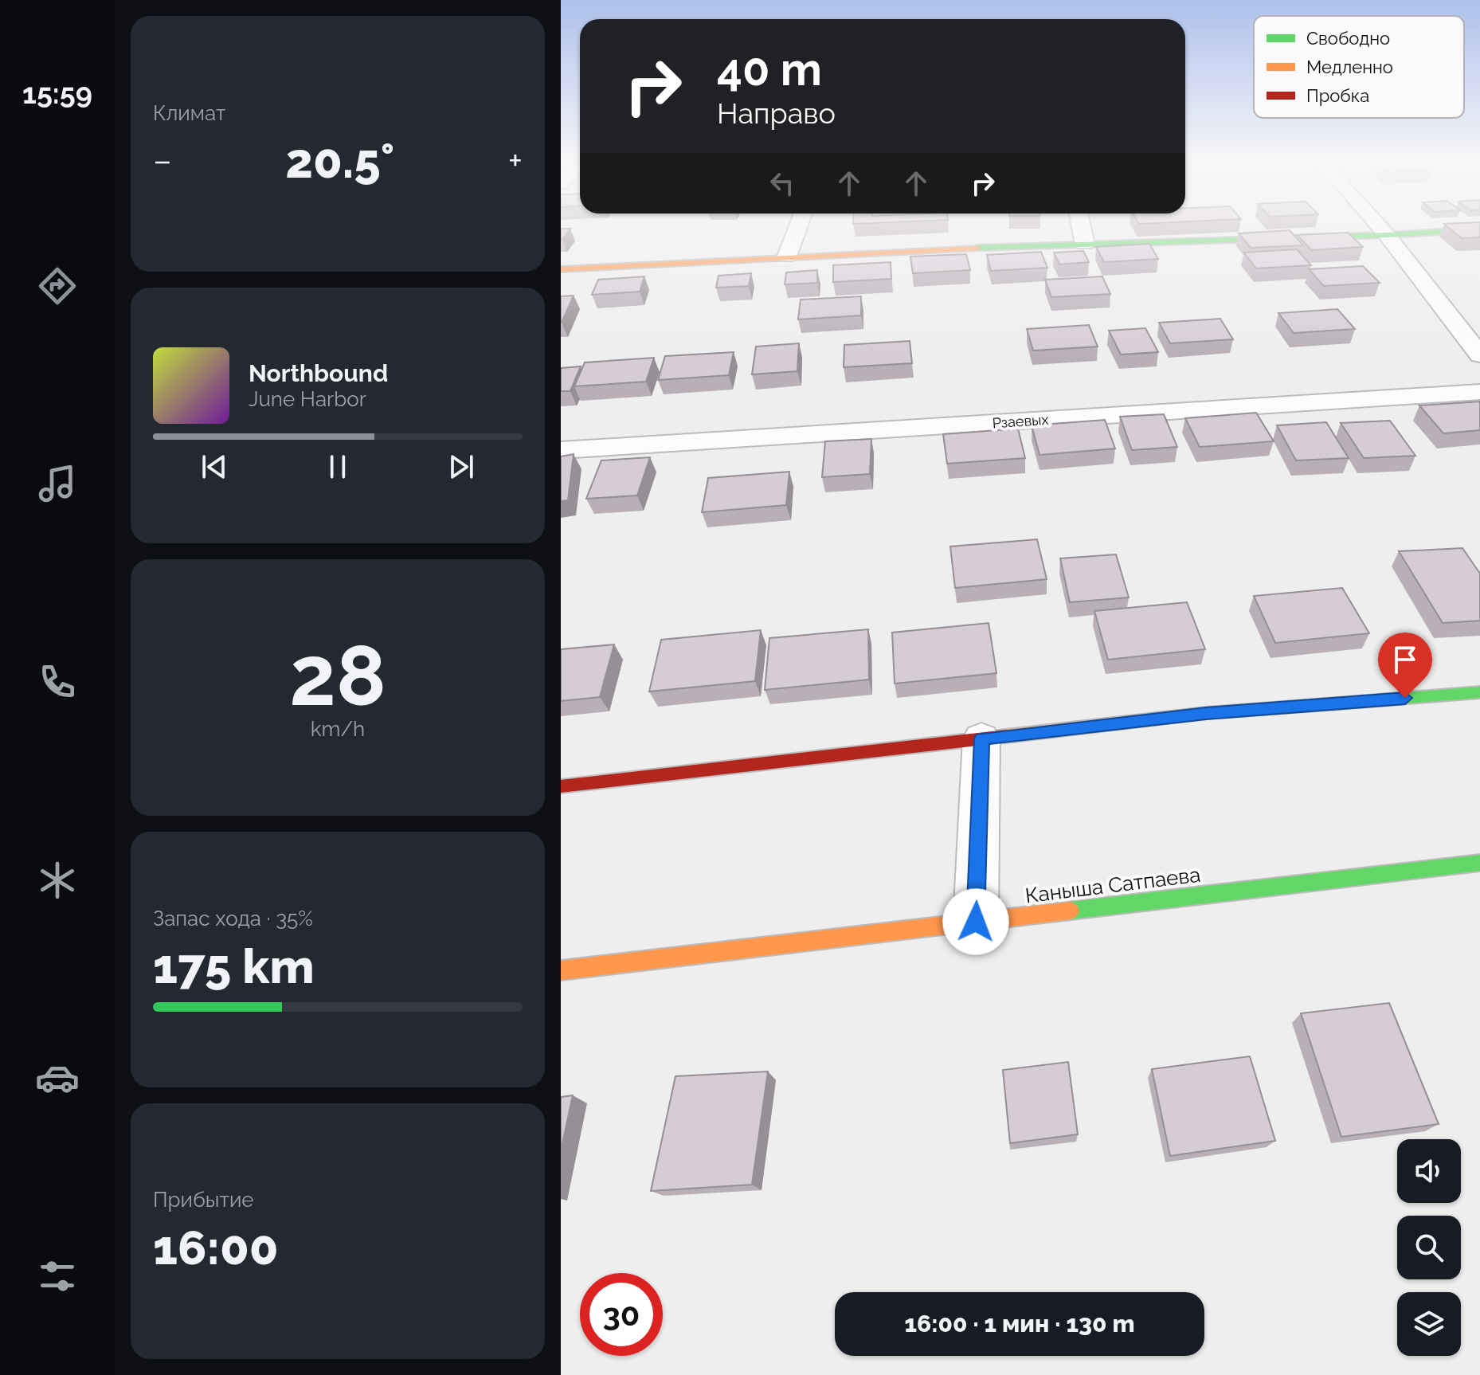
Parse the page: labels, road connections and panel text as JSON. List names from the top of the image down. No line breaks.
{"streets":{"street":["Рзаевых","Каныша Сатпаева"]},"legend":["Свободно","Медленно","Пробка"],"page":{"tabs":"15:59","tile":["Климат",["28","km/h"],["Запас хода · 35%","175 km"],["Прибытие","16:00"]],"turn":["40 m","Направо"],"heat":["−","20.5°","+"],"song":["Northbound","June Harbor"],"limit":"30","trip":"16:00 · 1 мин · 130 m"}}
